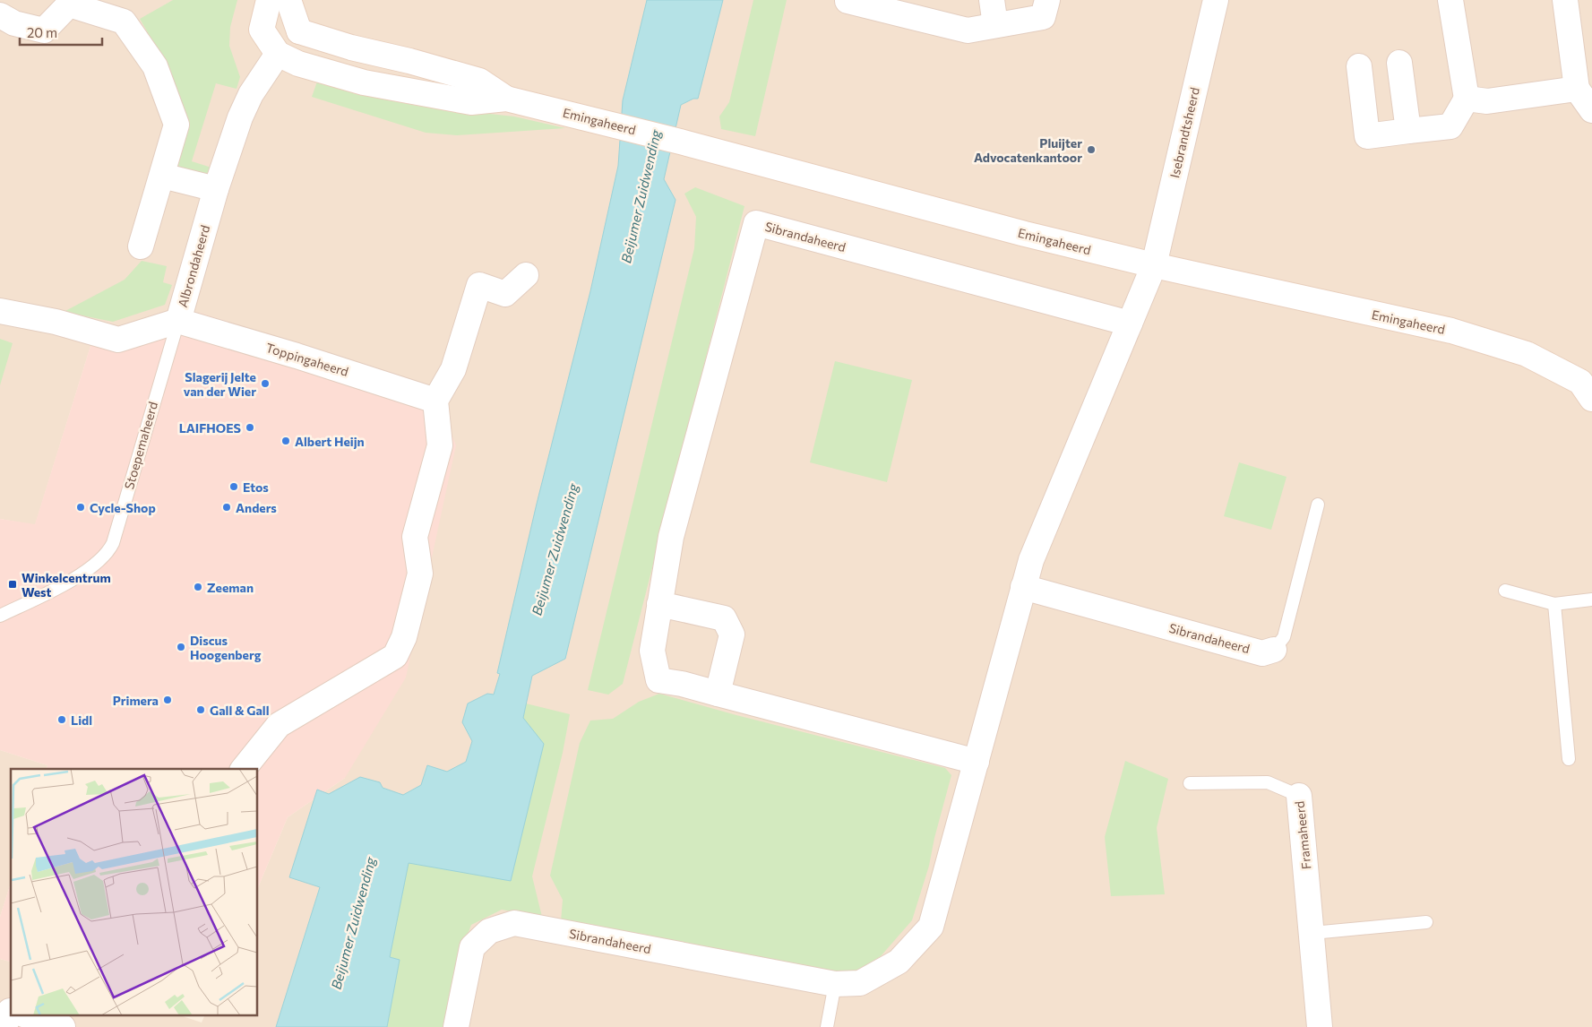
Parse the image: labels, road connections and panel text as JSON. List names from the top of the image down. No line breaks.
{"streets":{"street":["Emingaheerd","Isebrandtsheerd","Sibrandaheerd","Albrondaheerd","Toppingaheerd","Framaheerd"],"lane":["Stoepemaheerd"]},"crossings":[["Emingaheerd","Isebrandtsheerd"],["Emingaheerd","Sibrandaheerd"],["Emingaheerd","Albrondaheerd"],["Isebrandtsheerd","Sibrandaheerd"],["Albrondaheerd","Toppingaheerd"],["Albrondaheerd","Stoepemaheerd"],["Toppingaheerd","Stoepemaheerd"]],"water":["Beijumer Zuidwending"],"places":{"other":["Pluijter Advocatenkantoor","Slagerij Jelte van der Wier","LAIFHOES","Albert Heijn","Etos","Cycle-Shop","Anders","Zeeman","Discus Hoogenberg","Primera","Gall & Gall","Lidl"],"transit":["Winkelcentrum West"]},"scale_bar":"20 m"}
